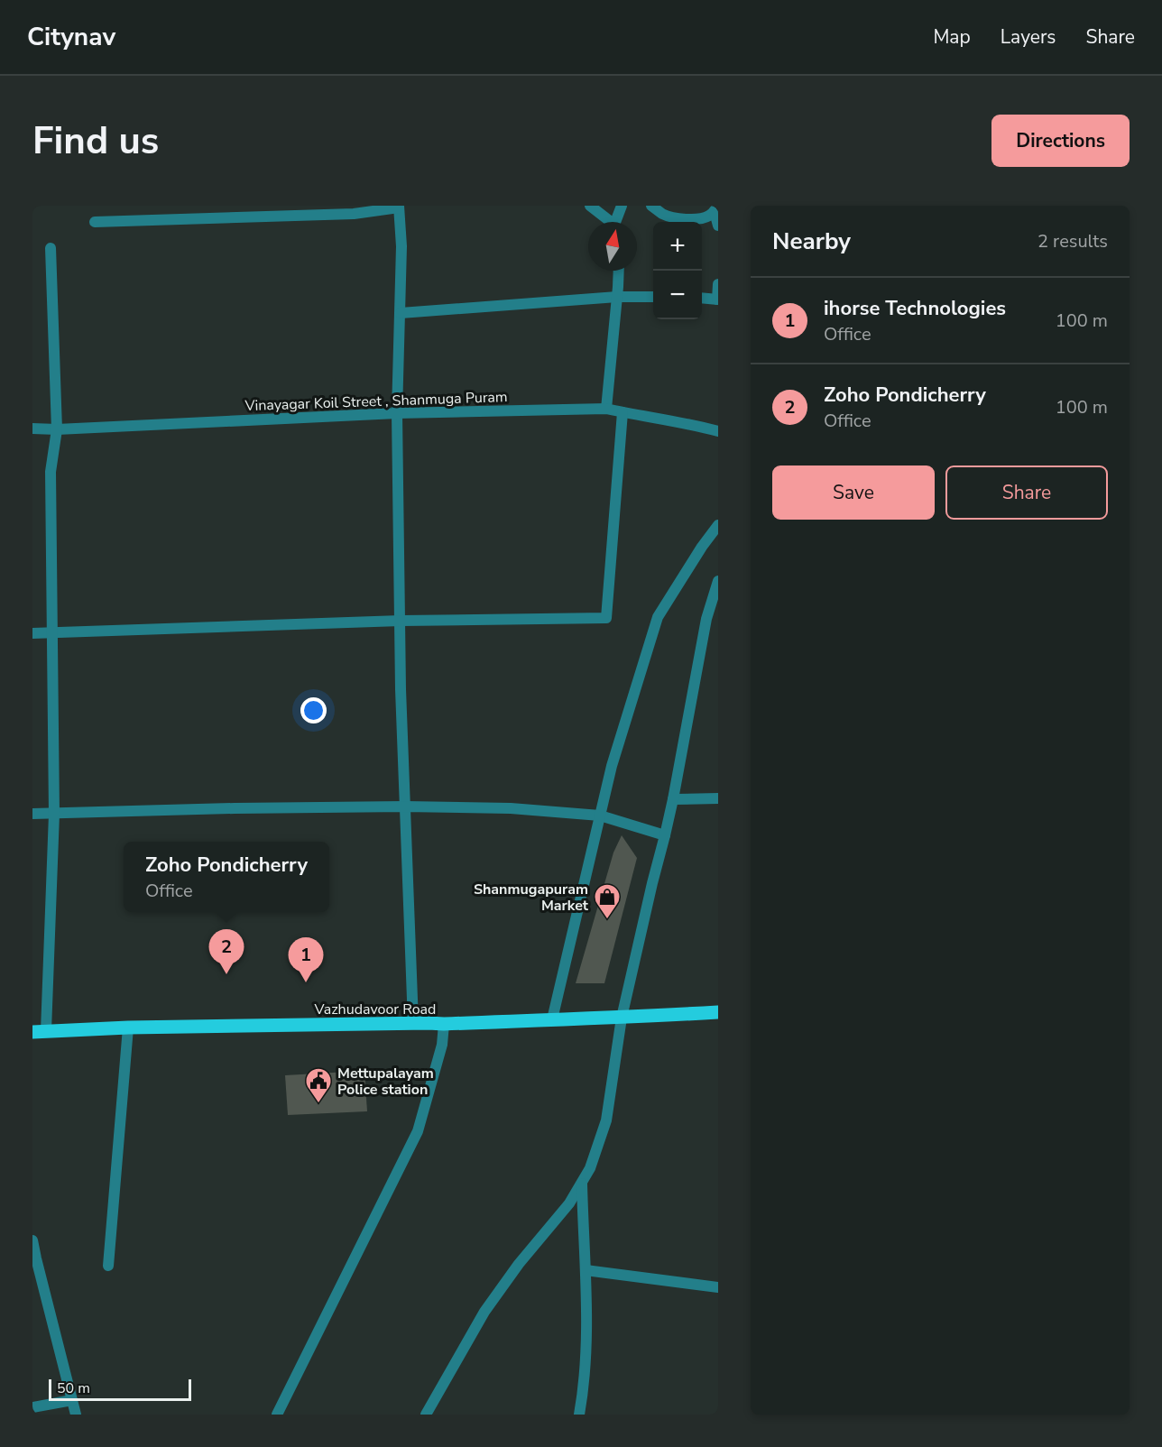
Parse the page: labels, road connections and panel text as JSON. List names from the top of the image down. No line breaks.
{"streets":{"main road":["Vazhudavoor Road"],"street":["Vinayagar Koil Street , Shanmuga Puram"]},"places":{"shop":["Shanmugapuram Market"],"public building":["Mettupalayam Police station"]},"scale_bar":"50 m","north":"top","page":{"header":"Citynav","nav":["Map","Layers","Share"],"buttons":["Directions",["Save","Share"]],"title":"Find us","heading":["Nearby","2 results"],"map_buttons":["+","−"],"list":[{"mark":"1","name":"ihorse Technologies","note":"Office","value":"100 m"},{"mark":"2","name":"Zoho Pondicherry","note":"Office","value":"100 m"}],"popup":["Zoho Pondicherry","Office"],"pins":["2","1"],"scale":"50 m"}}
